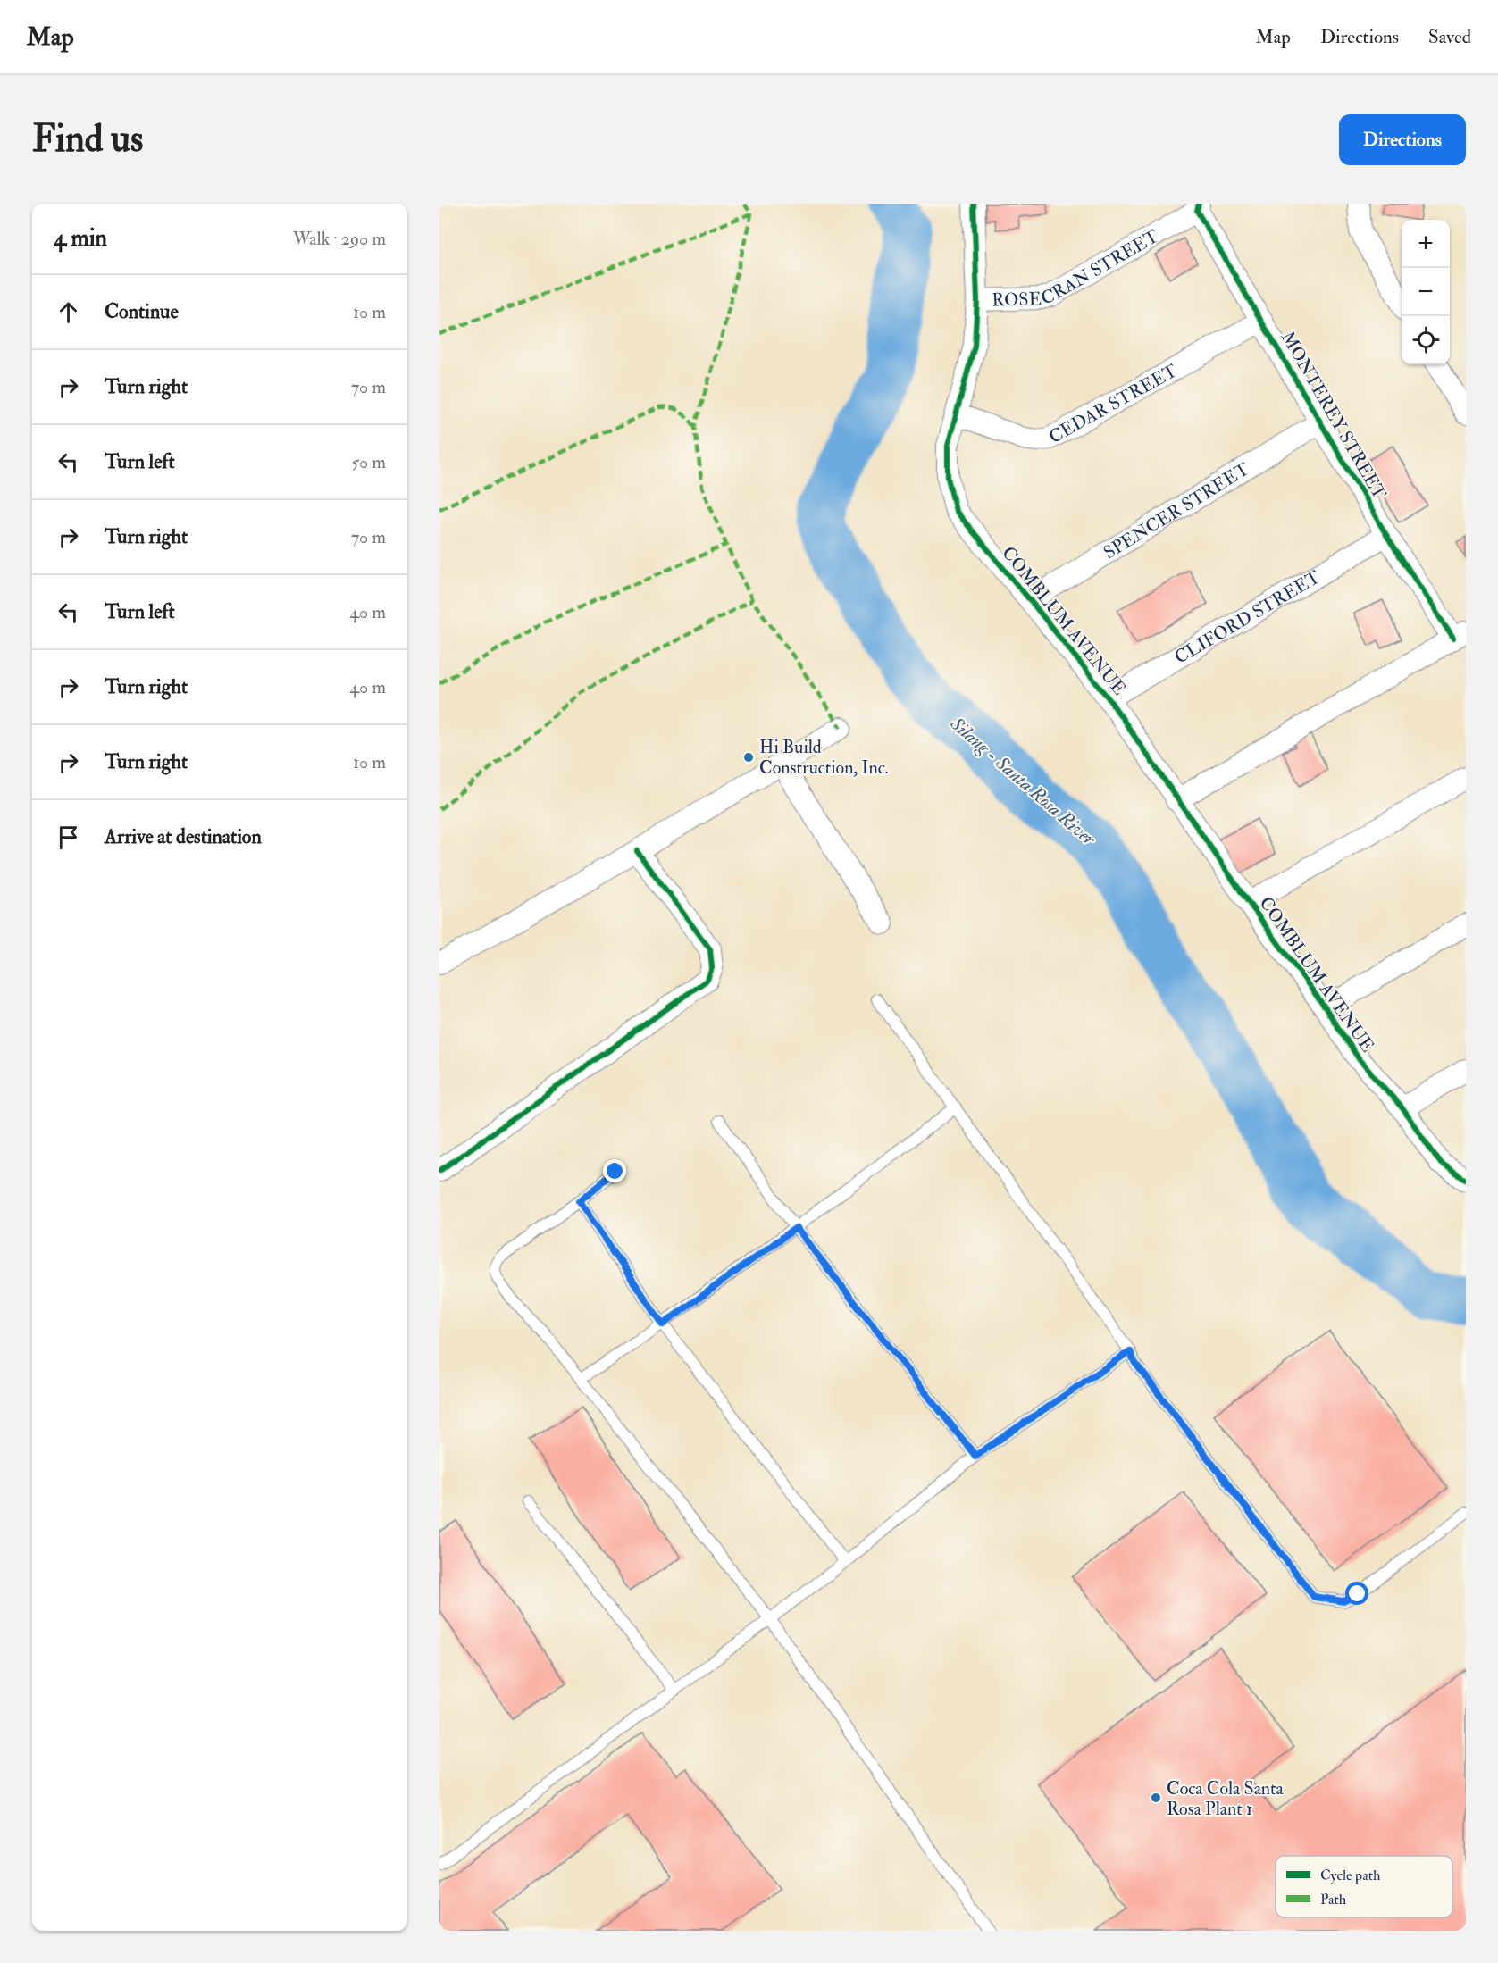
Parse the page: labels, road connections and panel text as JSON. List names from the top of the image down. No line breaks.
{"streets":{"street":["ROSECRAN STREET","CEDAR STREET","MONTEREY STREET","SPENCER STREET","CLIFORD STREET","COMBLUM AVENUE"]},"crossings":[["ROSECRAN STREET","MONTEREY STREET"],["ROSECRAN STREET","COMBLUM AVENUE"],["CEDAR STREET","MONTEREY STREET"],["CEDAR STREET","COMBLUM AVENUE"],["MONTEREY STREET","SPENCER STREET"],["MONTEREY STREET","CLIFORD STREET"],["SPENCER STREET","COMBLUM AVENUE"],["CLIFORD STREET","COMBLUM AVENUE"]],"water":["Silang - Santa Rosa River"],"places":["Hi Build Construction, Inc.","Coca Cola Santa Rosa Plant 1"],"legend":["Cycle path","Path"],"page":{"header":"Map","nav":["Map","Directions","Saved"],"buttons":"Directions","title":"Find us","heading":["4 min","Walk · 290 m"],"map_buttons":["+","−"],"list":[["Continue","10 m"],["Turn right","70 m"],["Turn left","50 m"],["Turn right","70 m"],["Turn left","40 m"],["Turn right","40 m"],["Turn right","10 m"],"Arrive at destination"]}}
